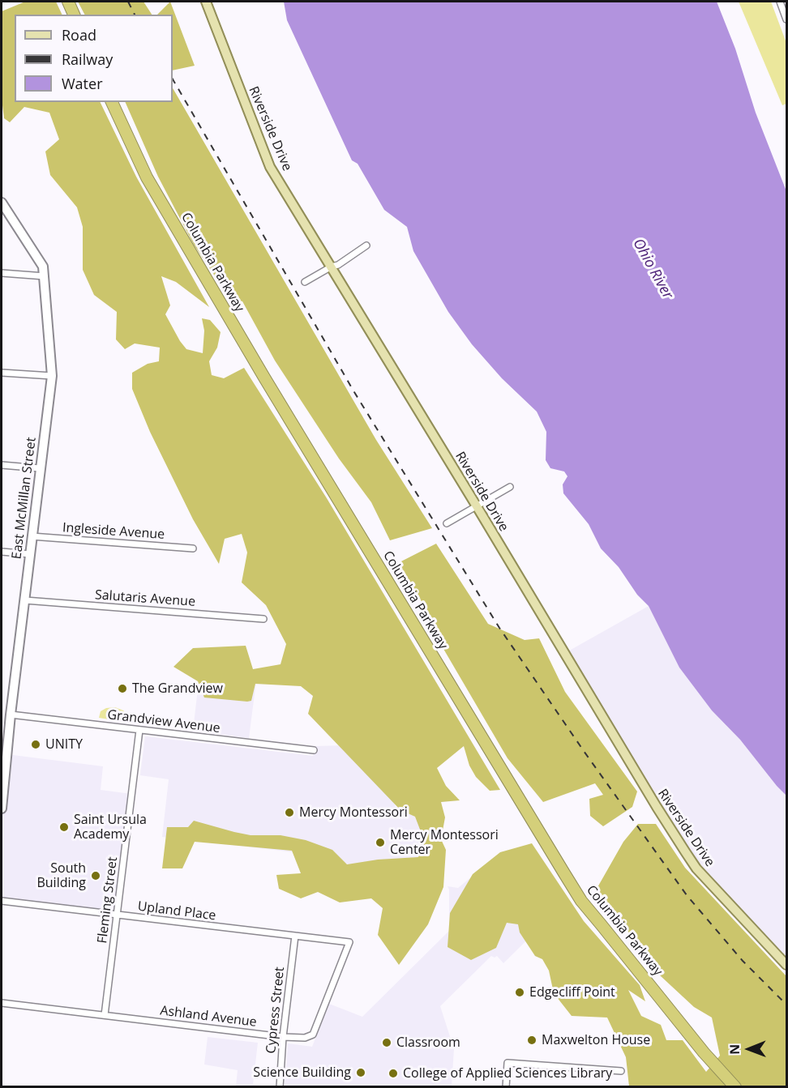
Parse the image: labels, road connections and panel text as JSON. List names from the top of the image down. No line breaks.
{"streets":{"highway":["Columbia Parkway"],"main road":["Riverside Drive"],"street":["East McMillan Street","Ingleside Avenue","Salutaris Avenue","Grandview Avenue","Fleming Street","Upland Place","Cypress Street","Ashland Avenue"]},"crossings":[["East McMillan Street","Ingleside Avenue"],["East McMillan Street","Salutaris Avenue"],["East McMillan Street","Grandview Avenue"],["Grandview Avenue","Fleming Street"],["Fleming Street","Upland Place"],["Fleming Street","Ashland Avenue"],["Upland Place","Cypress Street"],["Upland Place","Ashland Avenue"],["Cypress Street","Ashland Avenue"]],"water":["Ohio River"],"places":["The Grandview","UNITY","Mercy Montessori","Saint Ursula Academy","Mercy Montessori Center","South Building","Edgecliff Point","Maxwelton House","Classroom","Science Building","College of Applied Sciences Library"],"legend":["Road","Railway","Water"],"north":"left"}
